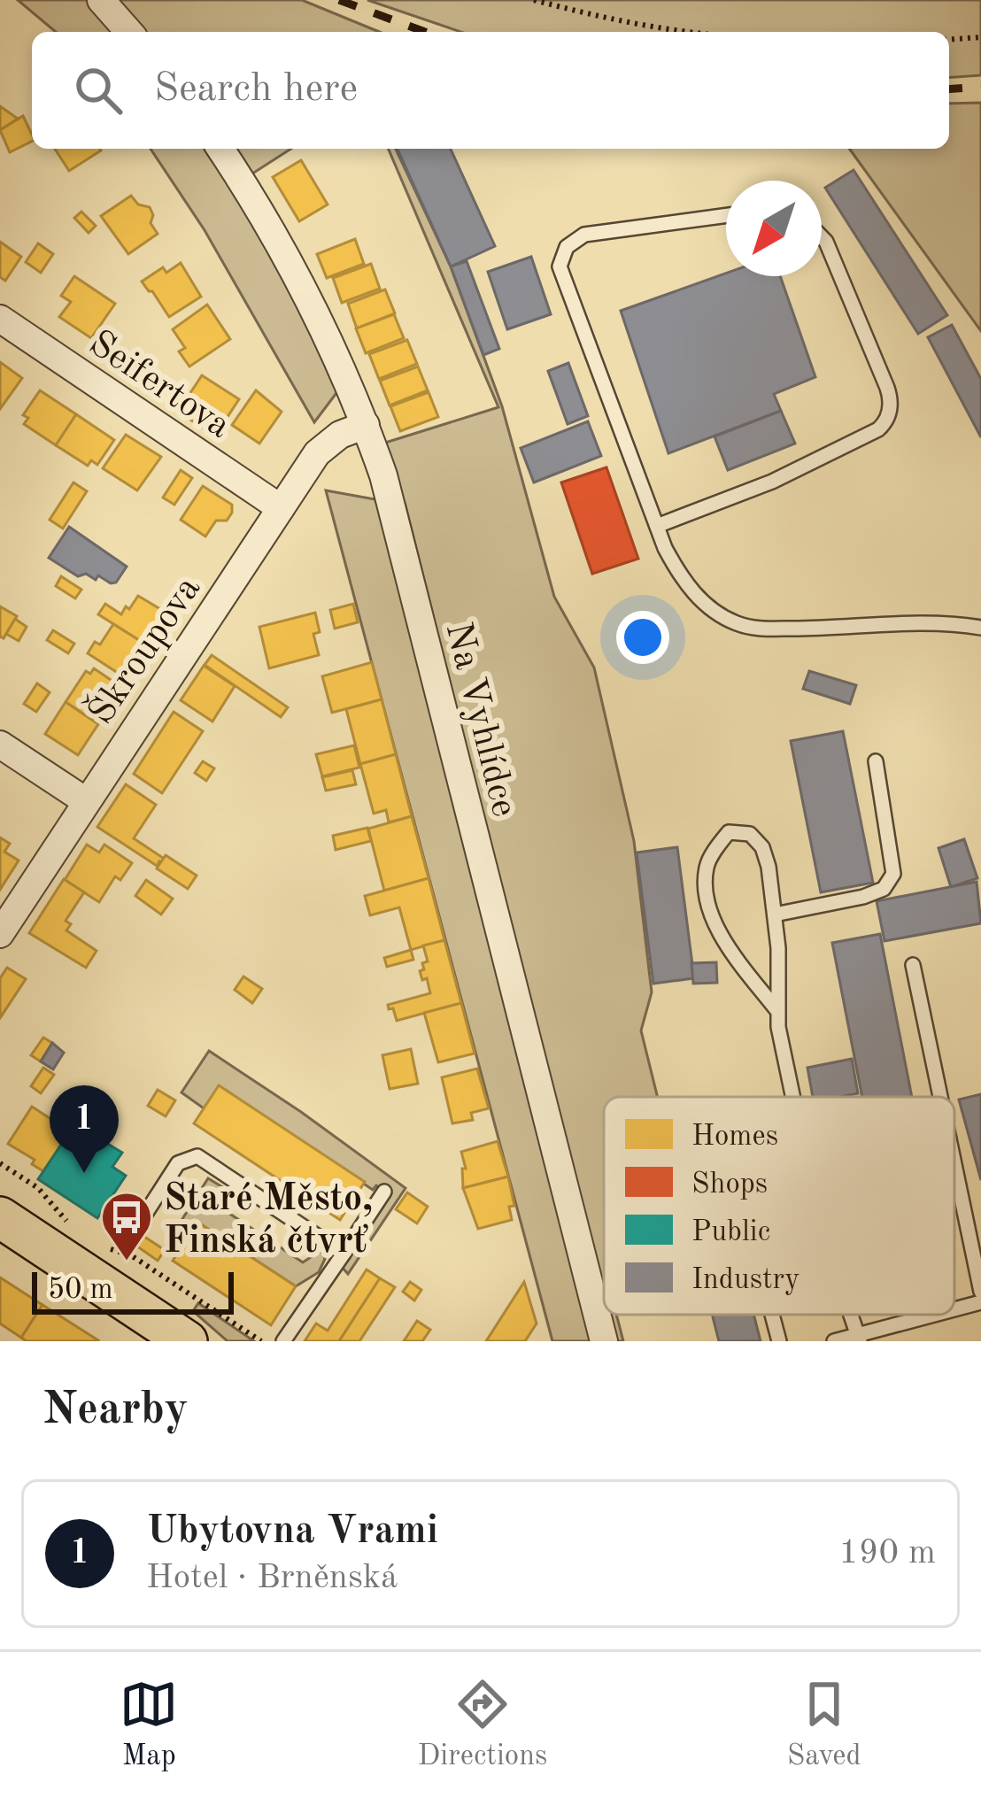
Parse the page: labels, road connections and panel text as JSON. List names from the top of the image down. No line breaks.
{"streets":{"street":["Seifertova","Škroupova","Na Vyhlídce"]},"crossings":[["Seifertova","Škroupova"],["Škroupova","Na Vyhlídce"]],"places":{"bus stop":["Staré Město, Finská čtvrť"]},"legend":["Homes","Shops","Public","Industry"],"scale_bar":"50 m","north":"bottom left","page":{"search":"Search here","pins":"1","scale":"50 m","heading":"Nearby","list":[{"mark":"1","name":"Ubytovna Vrami","note":"Hotel · Brněnská","value":"190 m"}],"nav":["Map","Directions","Saved"]}}
